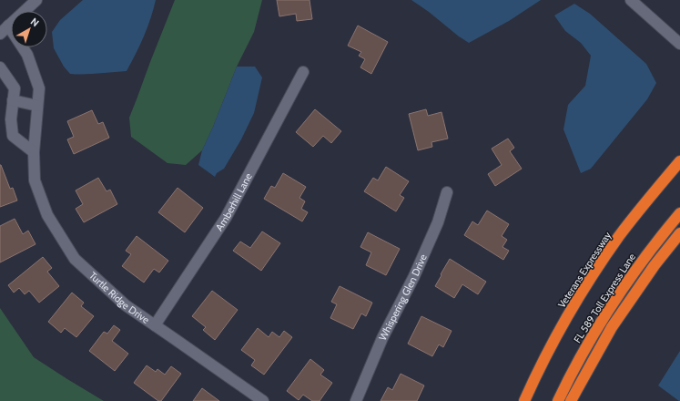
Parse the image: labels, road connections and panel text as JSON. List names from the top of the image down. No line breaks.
{"streets":{"highway":["Veterans Expressway","FL 589 Toll Express Lane"],"street":["Amberhill Lane","Turtle Ridge Drive","Whispering Glen Drive"]},"crossings":[["Amberhill Lane","Turtle Ridge Drive"]],"north":"top right"}
